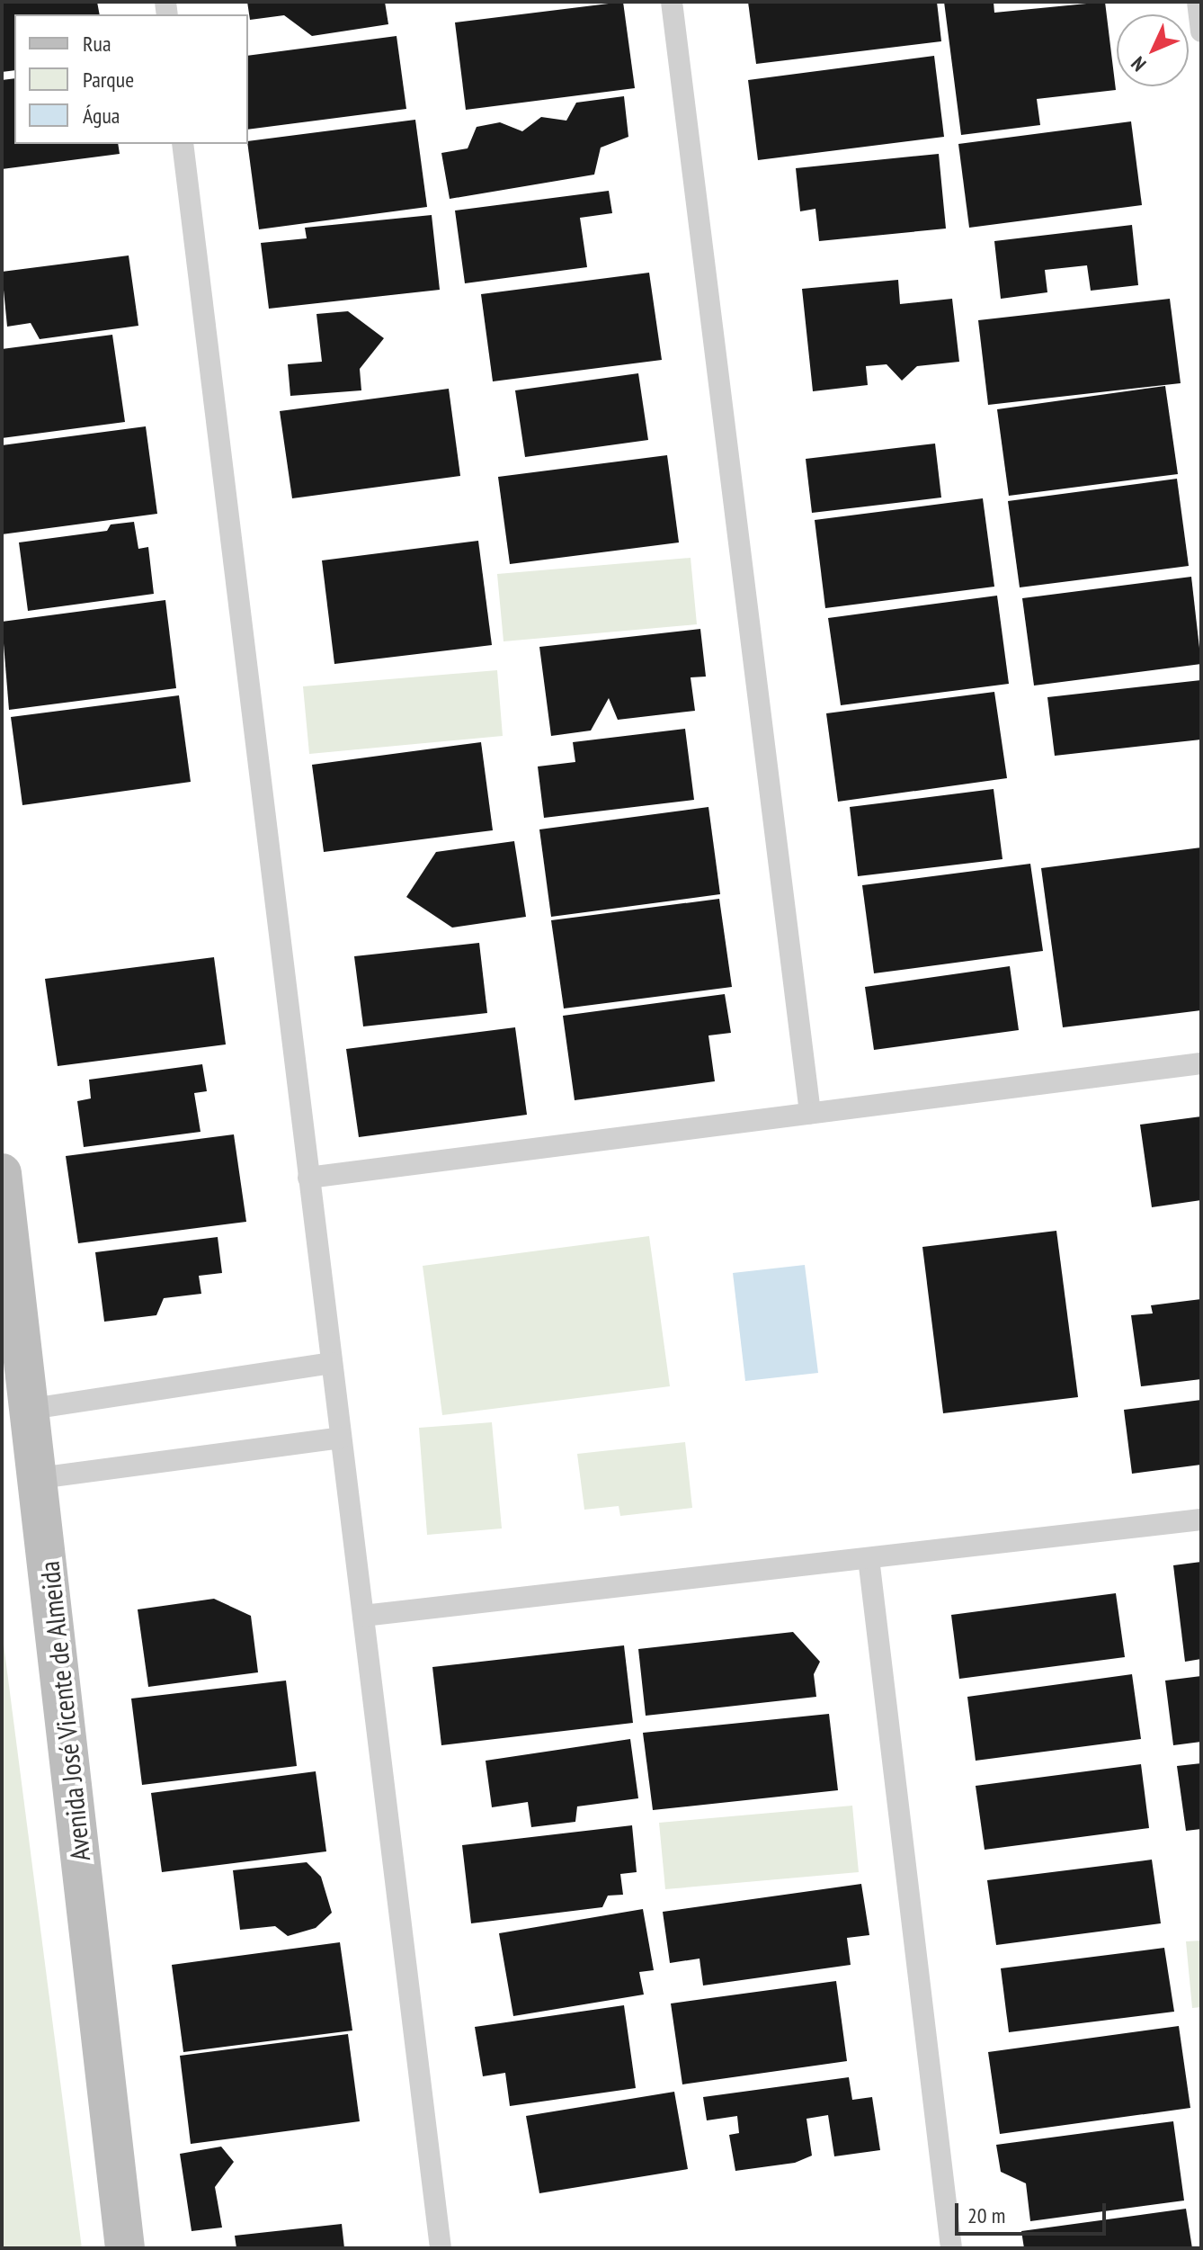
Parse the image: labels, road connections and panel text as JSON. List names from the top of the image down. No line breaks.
{"streets":{"street":["Avenida José Vicente de Almeida"]},"legend":["Rua","Parque","Água"],"scale_bar":"20 m","north":"bottom left"}
